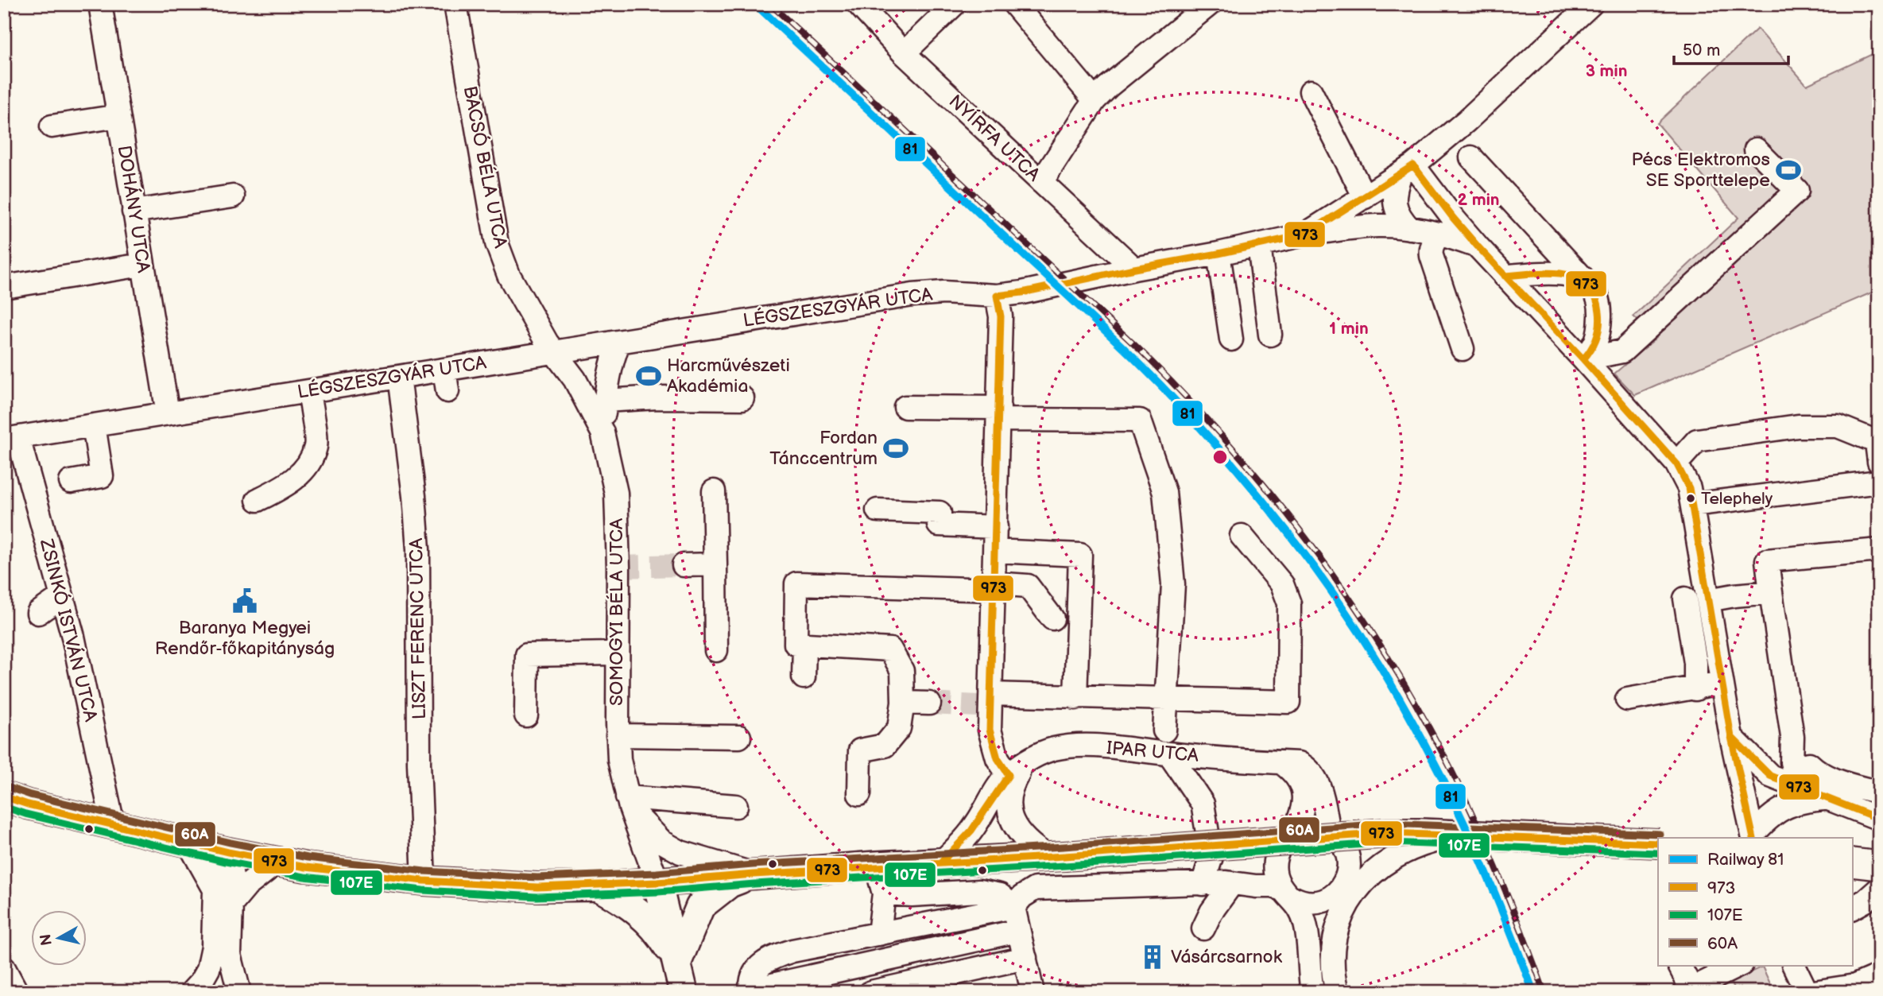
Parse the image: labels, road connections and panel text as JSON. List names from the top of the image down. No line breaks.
{"streets":{"street":["NYÍRFA UTCA","BACSÓ BÉLA UTCA","DOHÁNY UTCA","LÉGSZESZGYÁR UTCA","SOMOGYI BÉLA UTCA","LISZT FERENC UTCA","ZSINKÓ ISTVÁN UTCA","IPAR UTCA"]},"crossings":[["NYÍRFA UTCA","LÉGSZESZGYÁR UTCA"],["BACSÓ BÉLA UTCA","LÉGSZESZGYÁR UTCA"],["BACSÓ BÉLA UTCA","SOMOGYI BÉLA UTCA"],["DOHÁNY UTCA","LÉGSZESZGYÁR UTCA"],["LÉGSZESZGYÁR UTCA","SOMOGYI BÉLA UTCA"],["LÉGSZESZGYÁR UTCA","LISZT FERENC UTCA"],["LÉGSZESZGYÁR UTCA","ZSINKÓ ISTVÁN UTCA"]],"places":{"sports":["Pécs Elektromos SE Sporttelepe","Harcművészeti Akadémia","Fordan Tánccentrum"],"other":["Telephely"],"public building":["Baranya Megyei Rendőr-főkapitányság"],"building":["Vásárcsarnok"]},"lines":["rail line 81","transit line 973","transit line 60A","transit line 107E"],"legend":["Railway 81","973","107E","60A"],"scale_bar":"50 m","north":"left","rings":["3 min","2 min","1 min"]}
